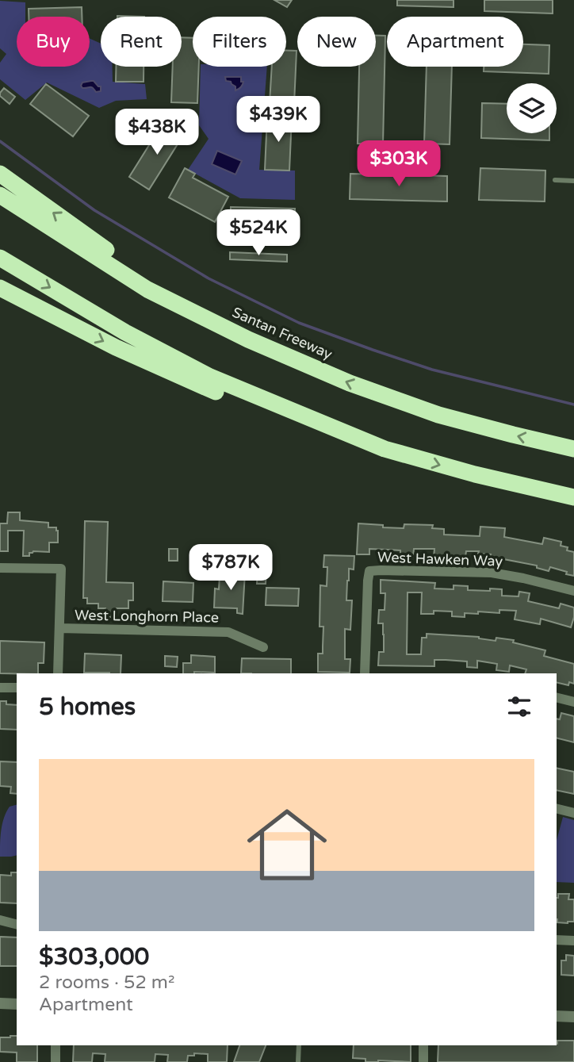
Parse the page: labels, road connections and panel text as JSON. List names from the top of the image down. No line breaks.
{"streets":{"highway":["Santan Freeway"],"street":["West Hawken Way","West Longhorn Place"]},"page":{"chip":["Buy","Rent","Filters","New","Apartment"],"price":["$439K","$438K","$303K","$524K","$787K"],"heading":"5 homes","list":[{"name":"$303,000","note":"2 rooms · 52 m² · Apartment"}]}}
